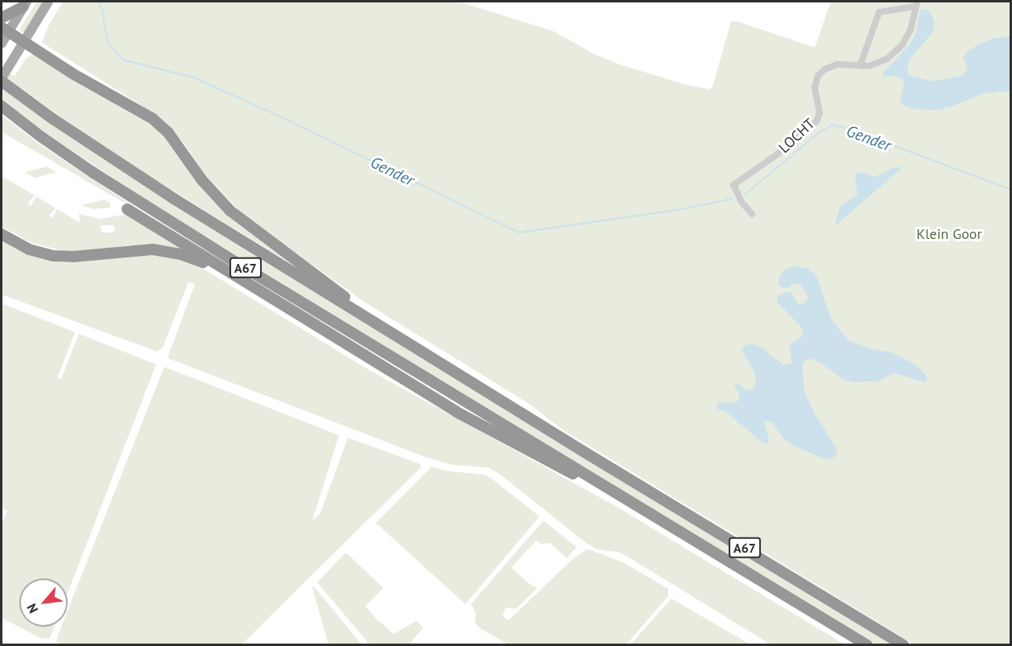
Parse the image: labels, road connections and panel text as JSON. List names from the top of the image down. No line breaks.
{"streets":{"highway":["A67"],"street":["LOCHT"]},"water":["Gender"],"parks":["Klein Goor"],"north":"bottom left"}
